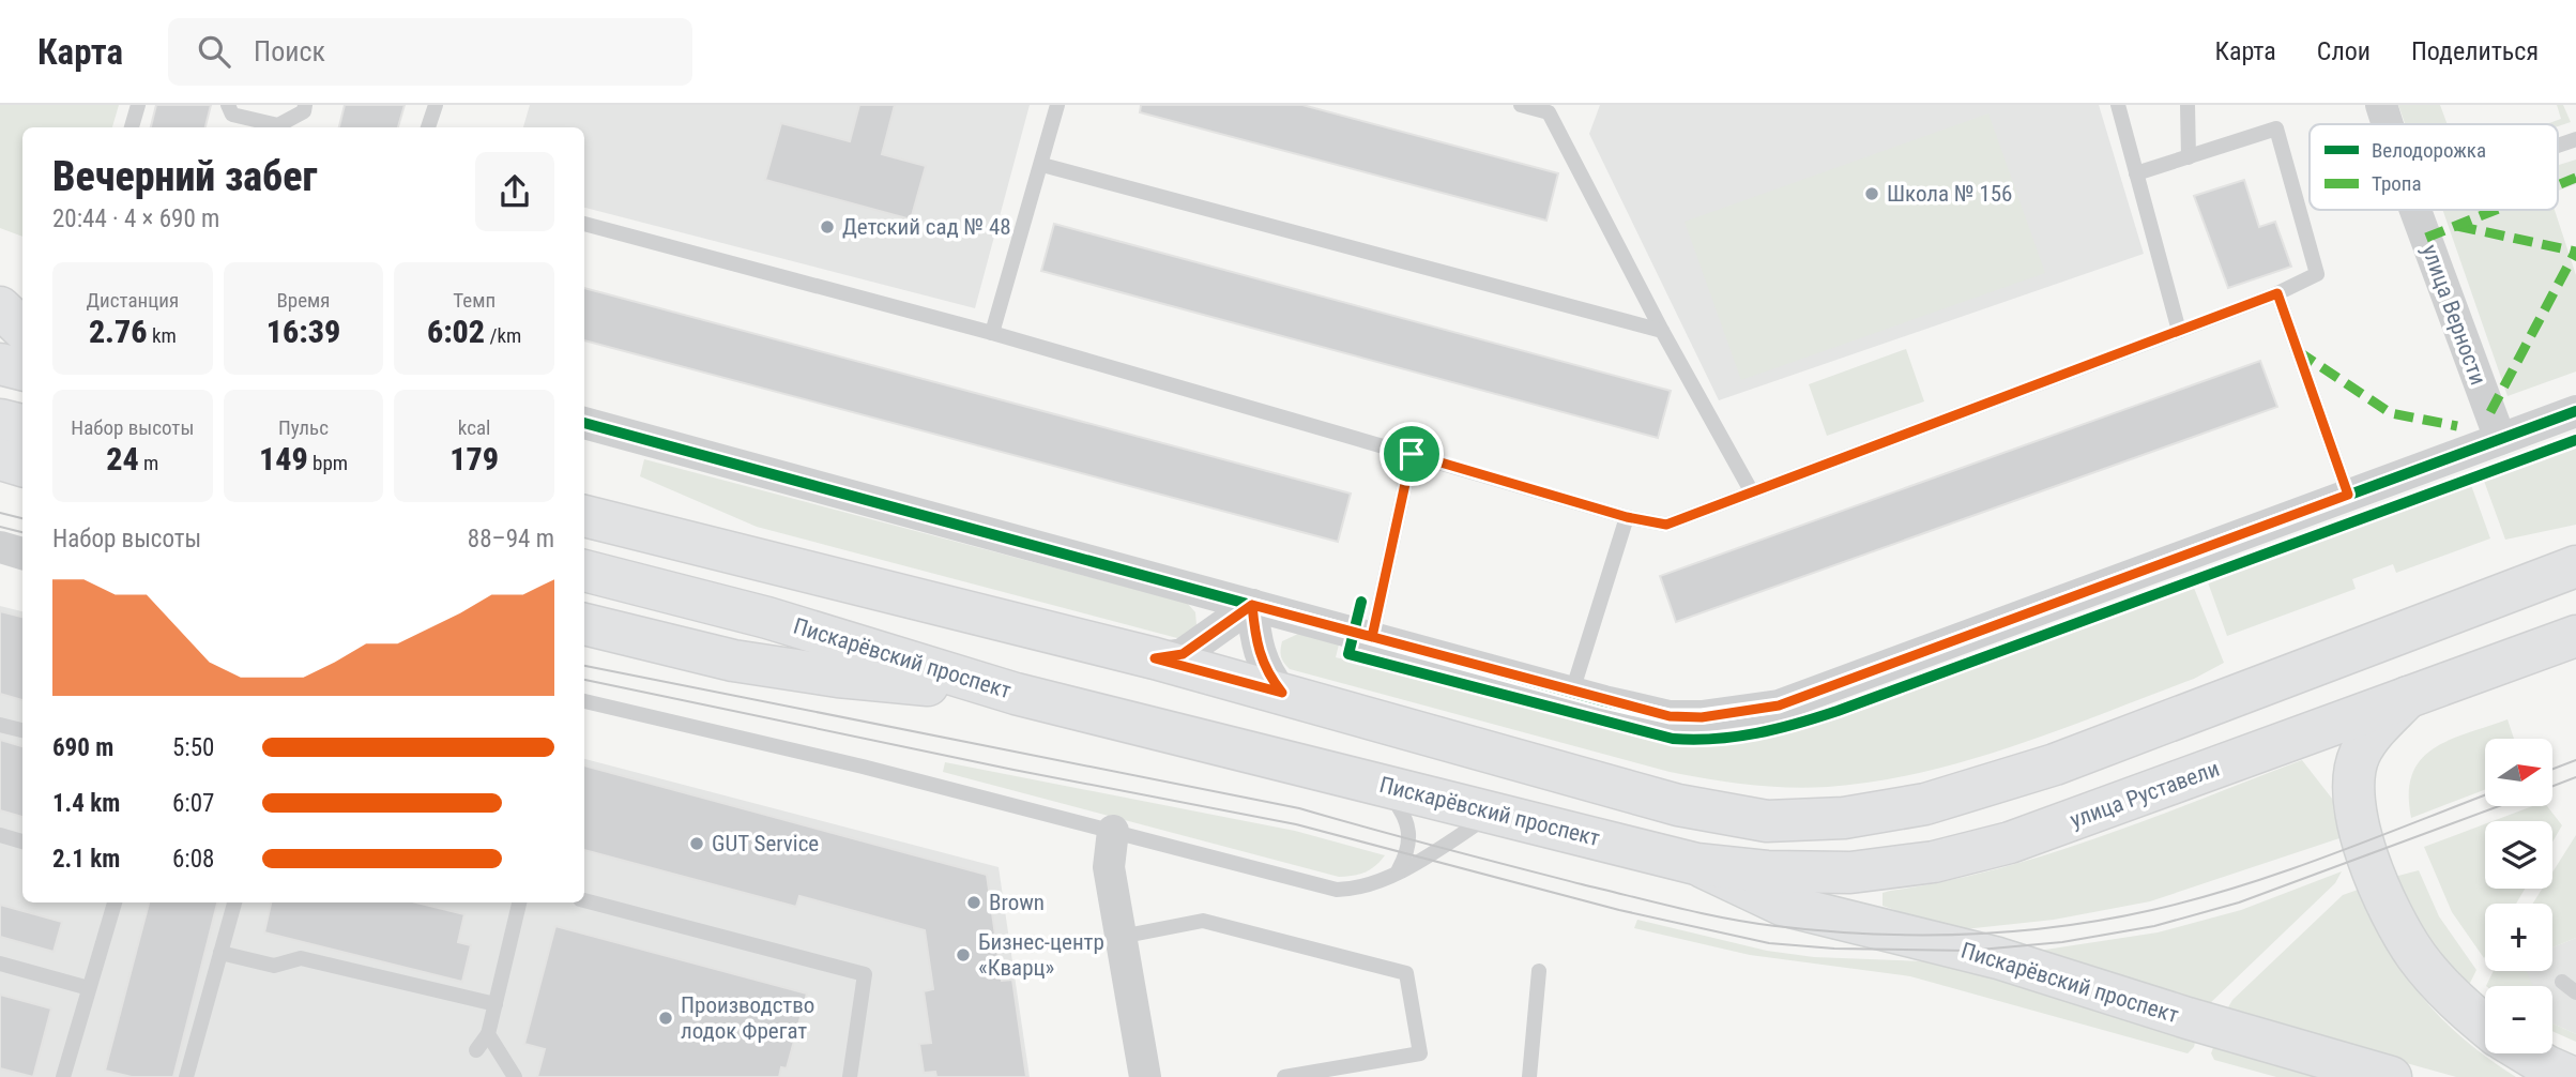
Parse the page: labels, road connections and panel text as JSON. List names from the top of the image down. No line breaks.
{"streets":{"main road":["Пискарёвский проспект","улица Руставели"],"street":["улица Верности"]},"crossings":[["Пискарёвский проспект","улица Руставели"]],"places":["Школа № 156","Детский сад № 48","GUT Service","Brown","Бизнес-центр «Кварц»","Производство лодок Фрегат"],"legend":["Велодорожка","Тропа"],"north":"right","page":{"header":"Карта","search":"Поиск","nav":["Карта","Слои","Поделиться"],"heading":["Вечерний забег","20:44 · 4 × 690 m"],"stats":[["Дистанция","2.76 km"],["Время","16:39"],["Темп","6:02 /km"],["Набор высоты","24 m"],["Пульс","149 bpm"],["kcal","179"]],"chart":["Набор высоты","88–94 m"],"list":[{"name":"690 m","note":"5:50"},{"name":"1.4 km","note":"6:07"},{"name":"2.1 km","note":"6:08"}],"map_buttons":["+","−"]}}
